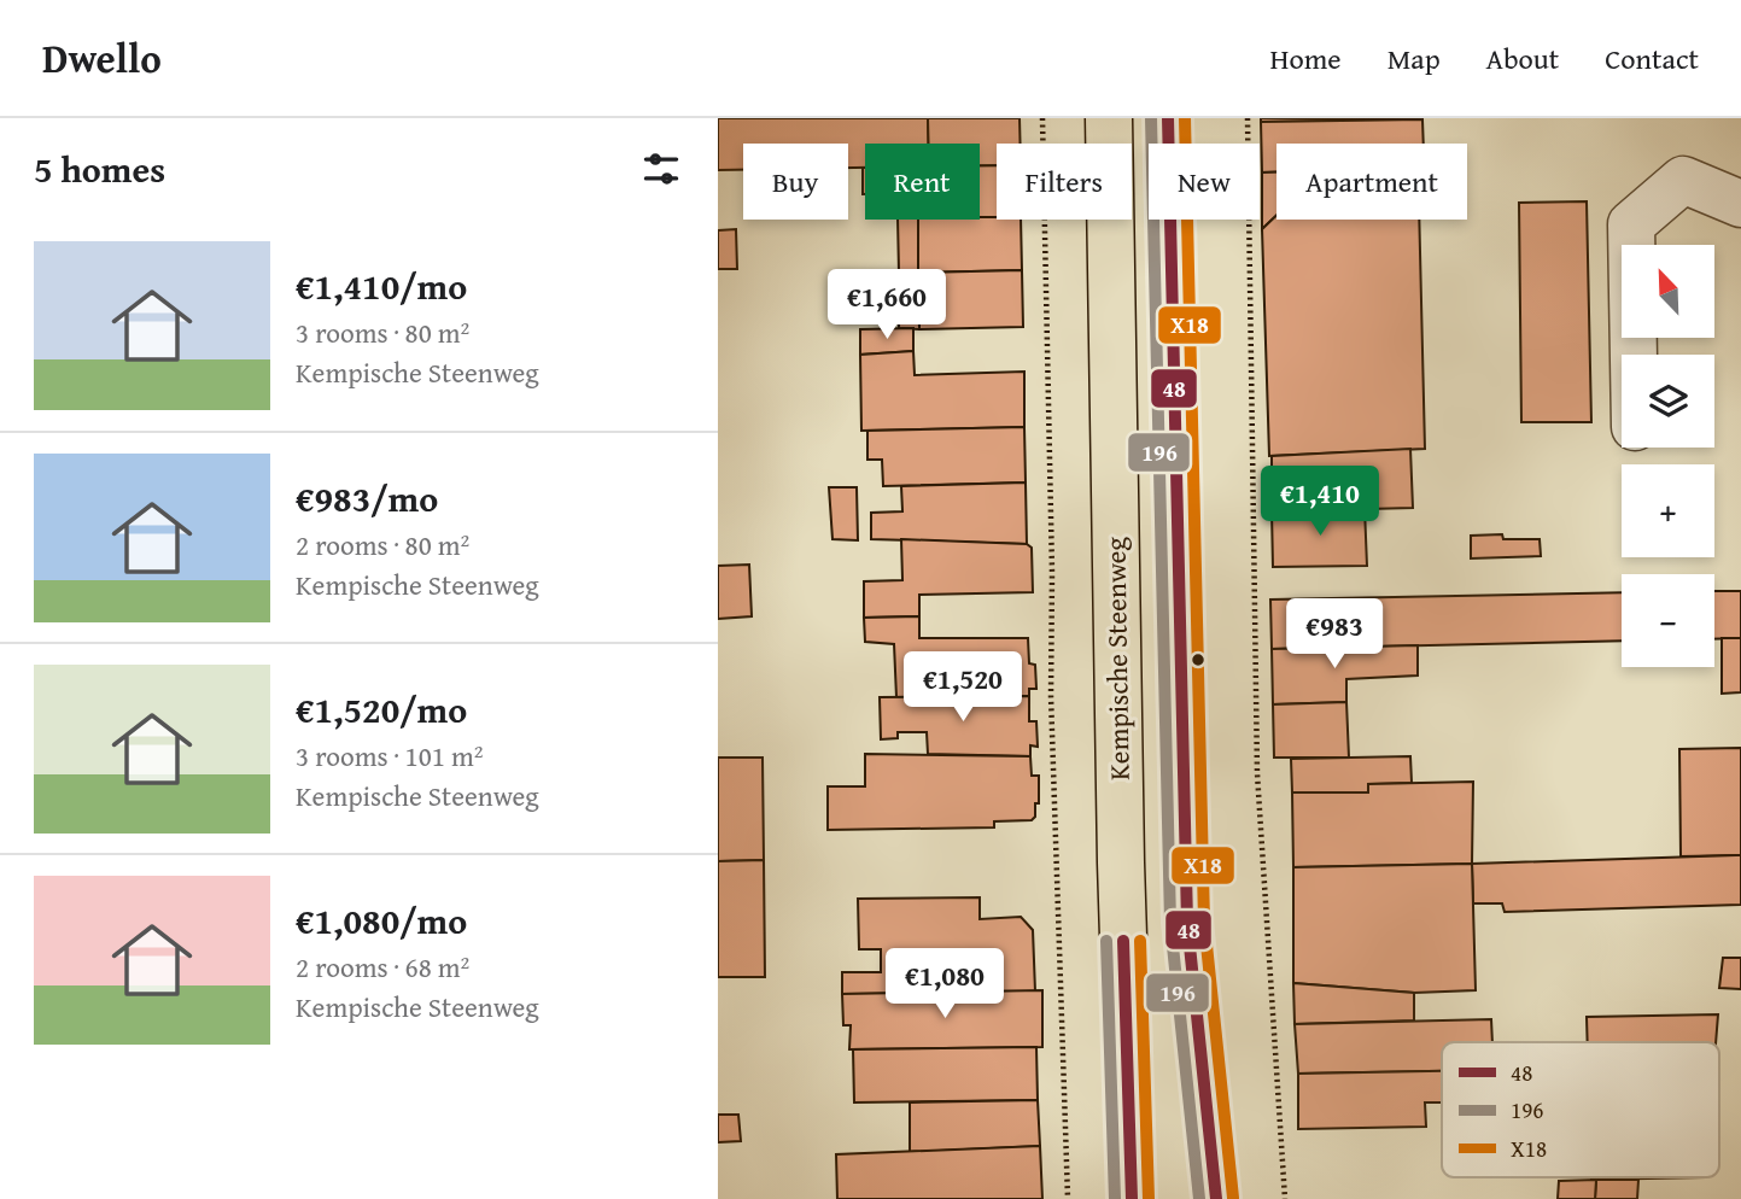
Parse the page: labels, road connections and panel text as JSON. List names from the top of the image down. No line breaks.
{"streets":{"main road":["Kempische Steenweg"]},"lines":["transit line 48","transit line 196","transit line X18"],"legend":["48","196","X18"],"north":"top left","page":{"header":"Dwello","nav":["Home","Map","About","Contact"],"heading":"5 homes","chip":["Buy","Rent","Filters","New","Apartment"],"list":[{"name":"€1,410/mo","note":"3 rooms · 80 m² · Kempische Steenweg"},{"name":"€983/mo","note":"2 rooms · 80 m² · Kempische Steenweg"},{"name":"€1,520/mo","note":"3 rooms · 101 m² · Kempische Steenweg"},{"name":"€1,080/mo","note":"2 rooms · 68 m² · Kempische Steenweg"}],"map_buttons":["+","−"],"price":["€1,660","€1,410","€983","€1,520","€1,080"]}}
